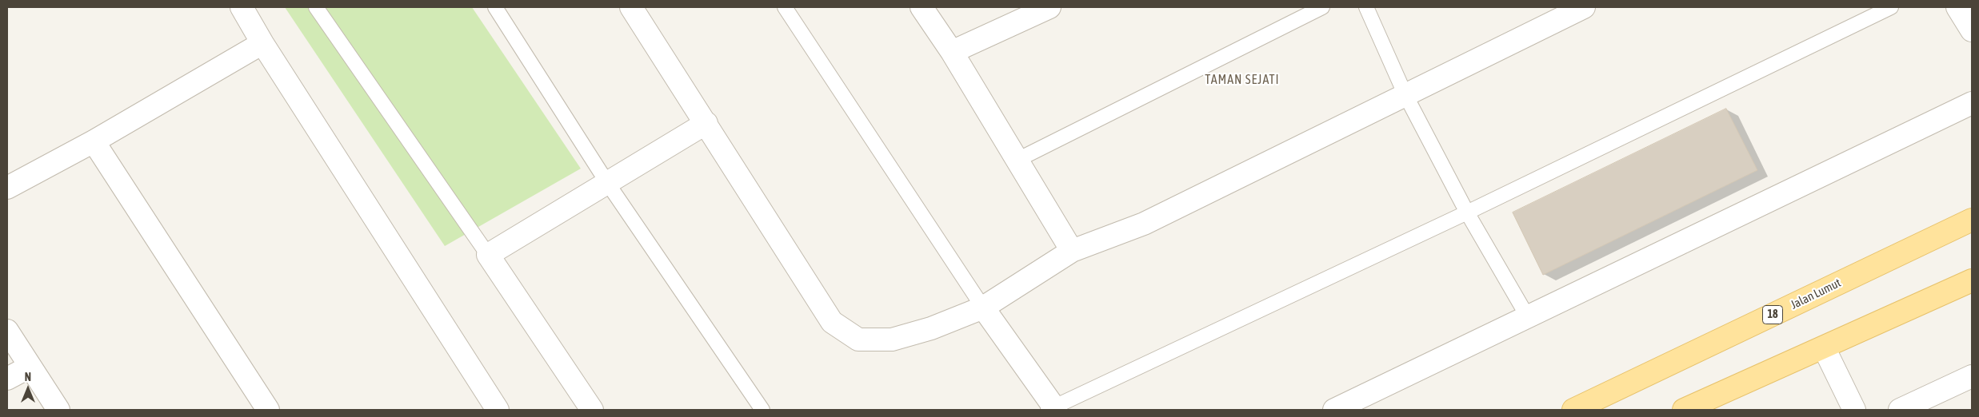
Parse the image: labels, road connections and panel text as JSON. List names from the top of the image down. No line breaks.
{"streets":{"main road":["Jalan Lumut","18"]},"districts":["TAMAN SEJATI"],"north":"top"}
